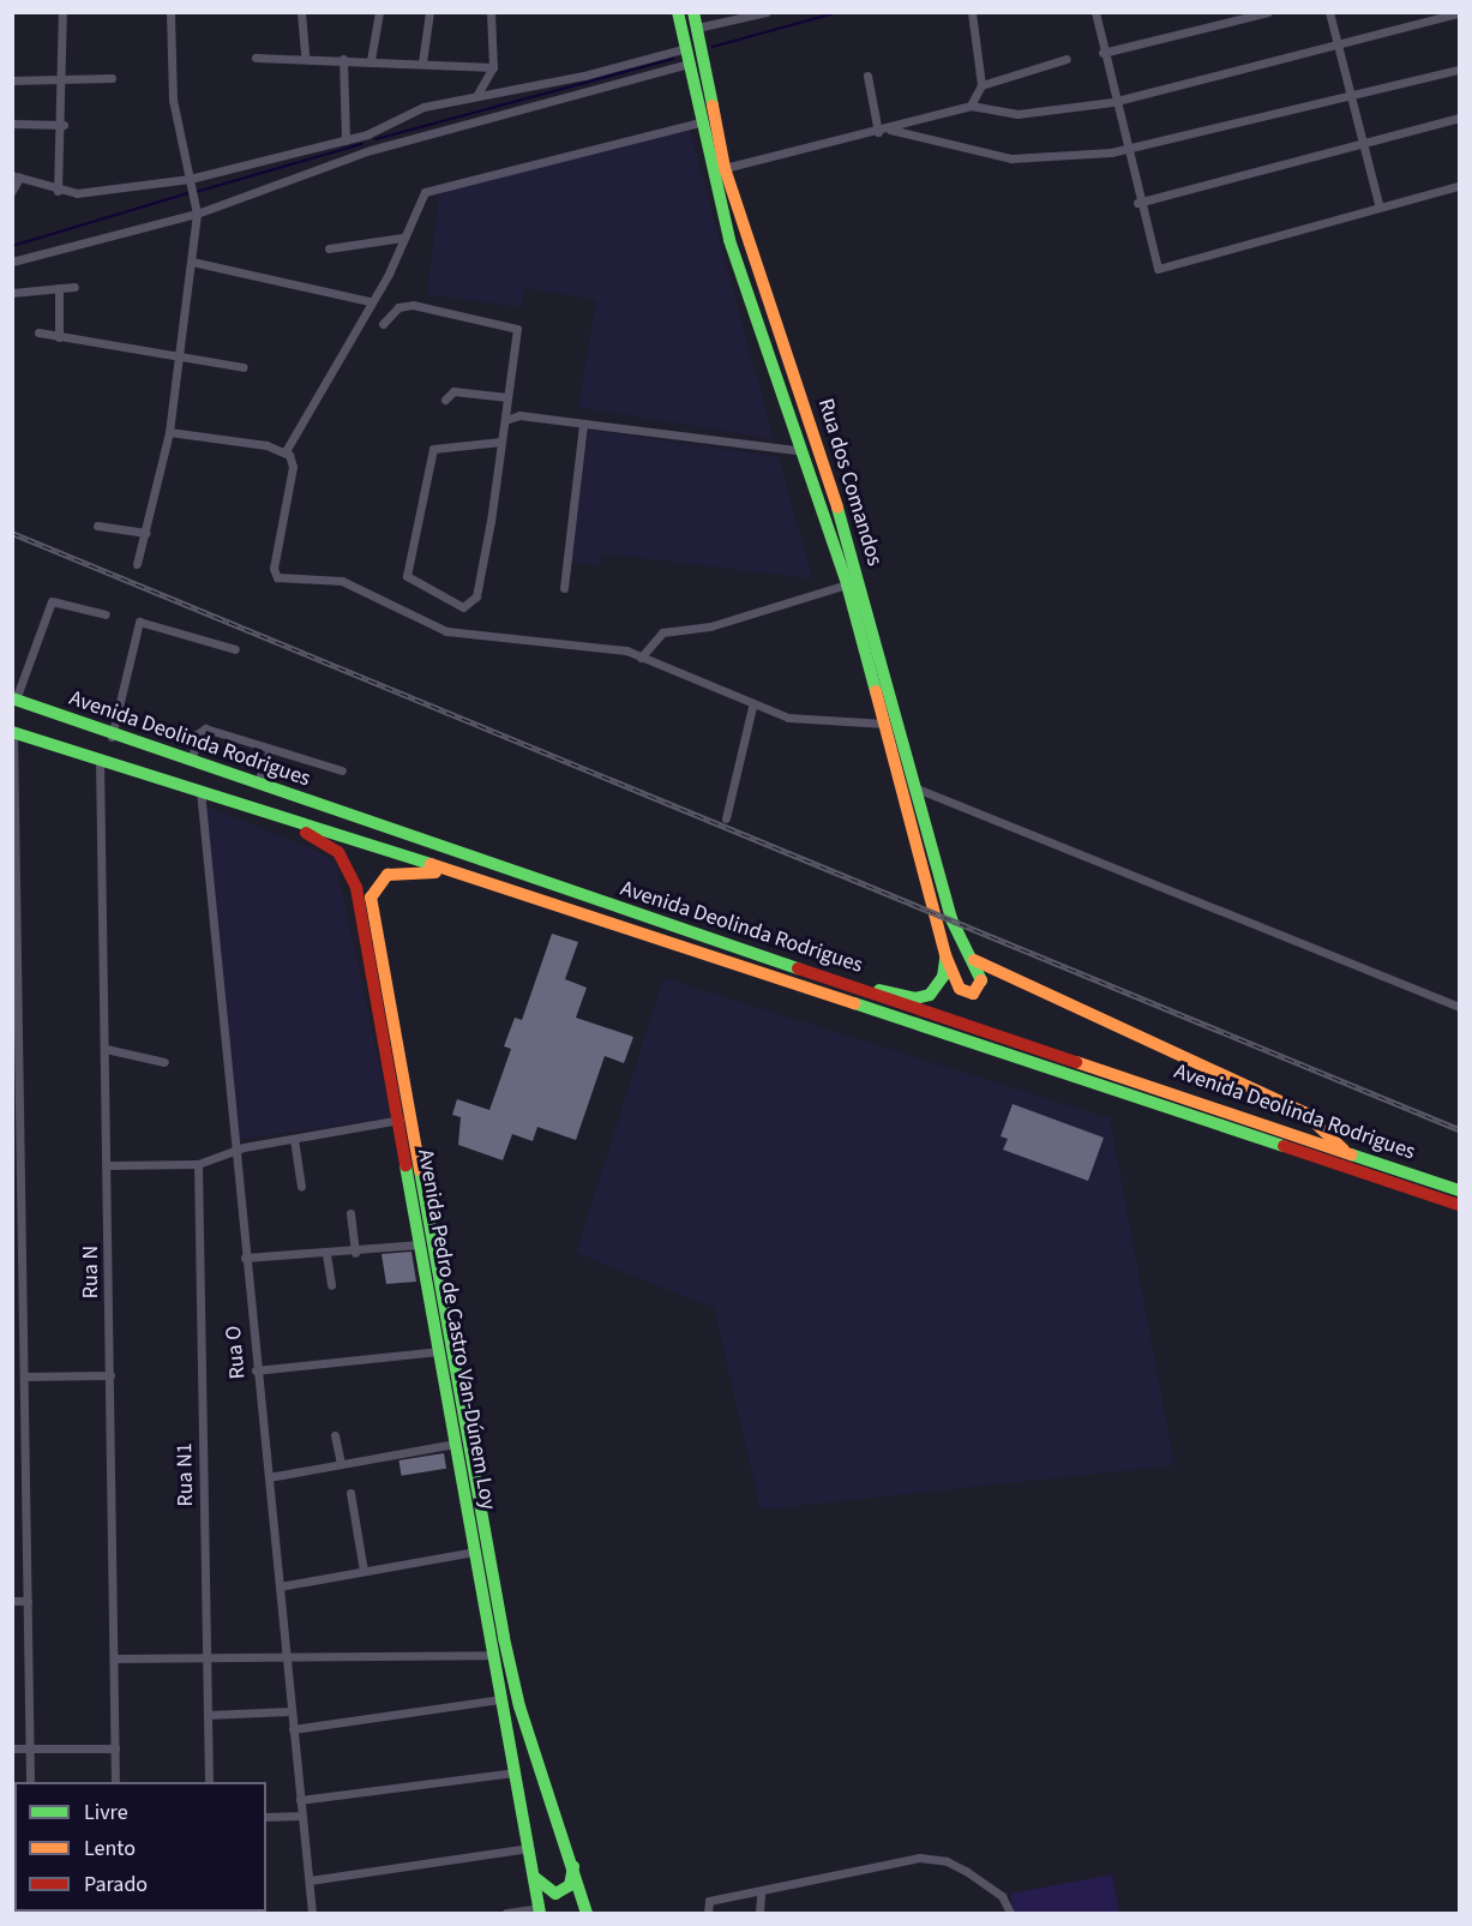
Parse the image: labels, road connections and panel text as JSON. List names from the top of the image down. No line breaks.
{"streets":{"main road":["Rua dos Comandos","Avenida Deolinda Rodrigues","Avenida Pedro de Castro Van-Dúnem Loy"],"street":["Rua N","Rua O","Rua N1"]},"crossings":[["Avenida Deolinda Rodrigues","Rua N"],["Avenida Deolinda Rodrigues","Avenida Pedro de Castro Van-Dúnem Loy"],["Avenida Deolinda Rodrigues","Rua O"]],"legend":["Livre","Lento","Parado"]}
